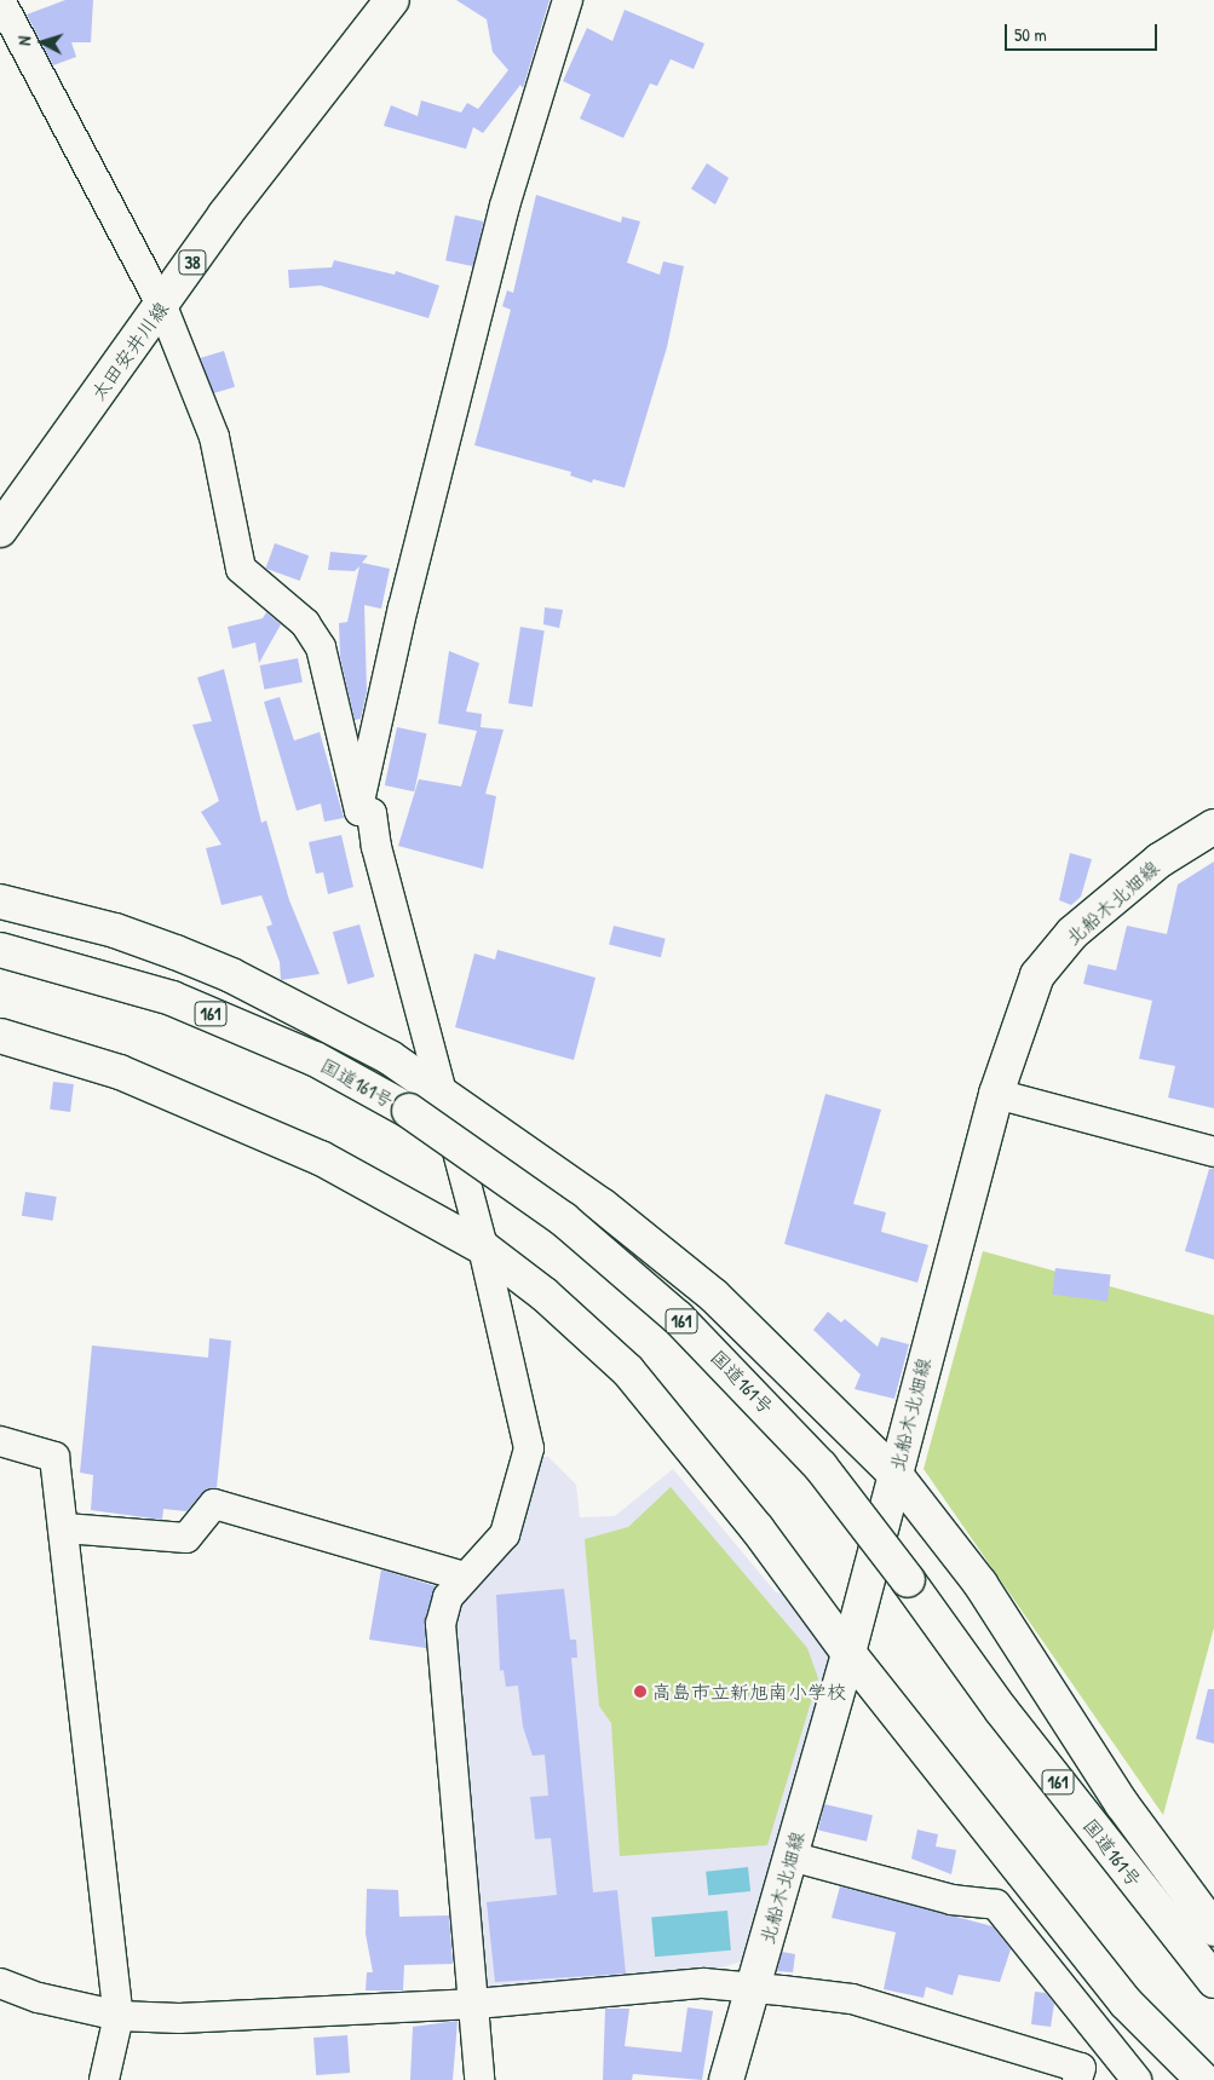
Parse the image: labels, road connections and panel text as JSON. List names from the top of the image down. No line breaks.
{"streets":{"main road":["38","太田安井川線","北船木北畑線","161","国道161号"]},"places":["高島市立新旭南小学校"],"scale_bar":"50 m","north":"left"}
